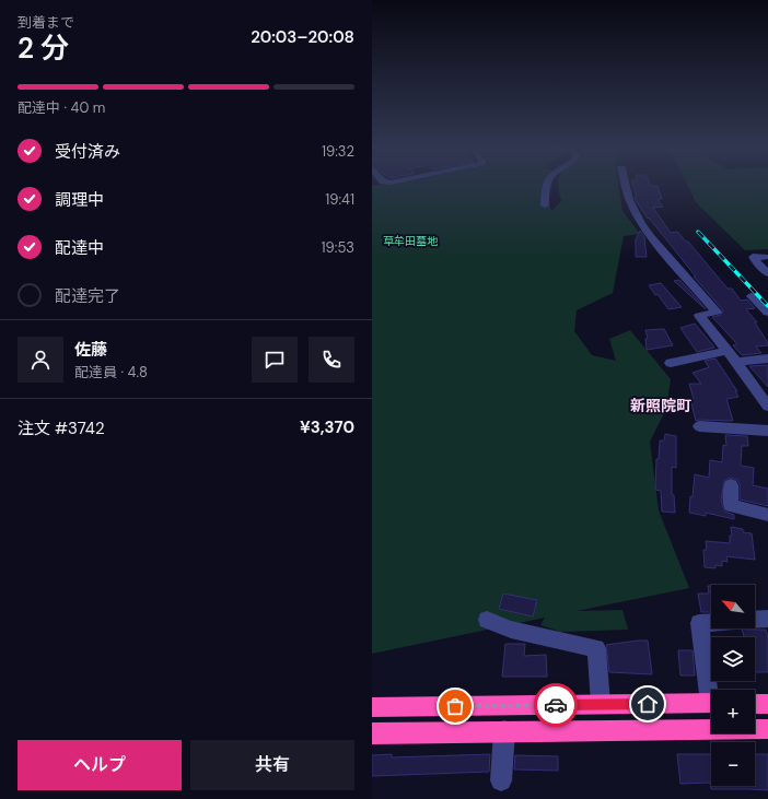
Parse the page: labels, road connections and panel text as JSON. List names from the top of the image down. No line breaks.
{"districts":["新照院町"],"parks":["草牟田墓地"],"north":"top left","page":{"heading":["2 分","到着まで","20:03–20:08"],"panel":["佐藤","配達員 · 4.8","注文 #3742","¥3,370"],"bar":"配達中 · 40 m","list":[["受付済み","19:32"],["調理中","19:41"],["配達中","19:53"],"配達完了"],"map_buttons":["+","−"],"buttons":["ヘルプ","共有"]}}
